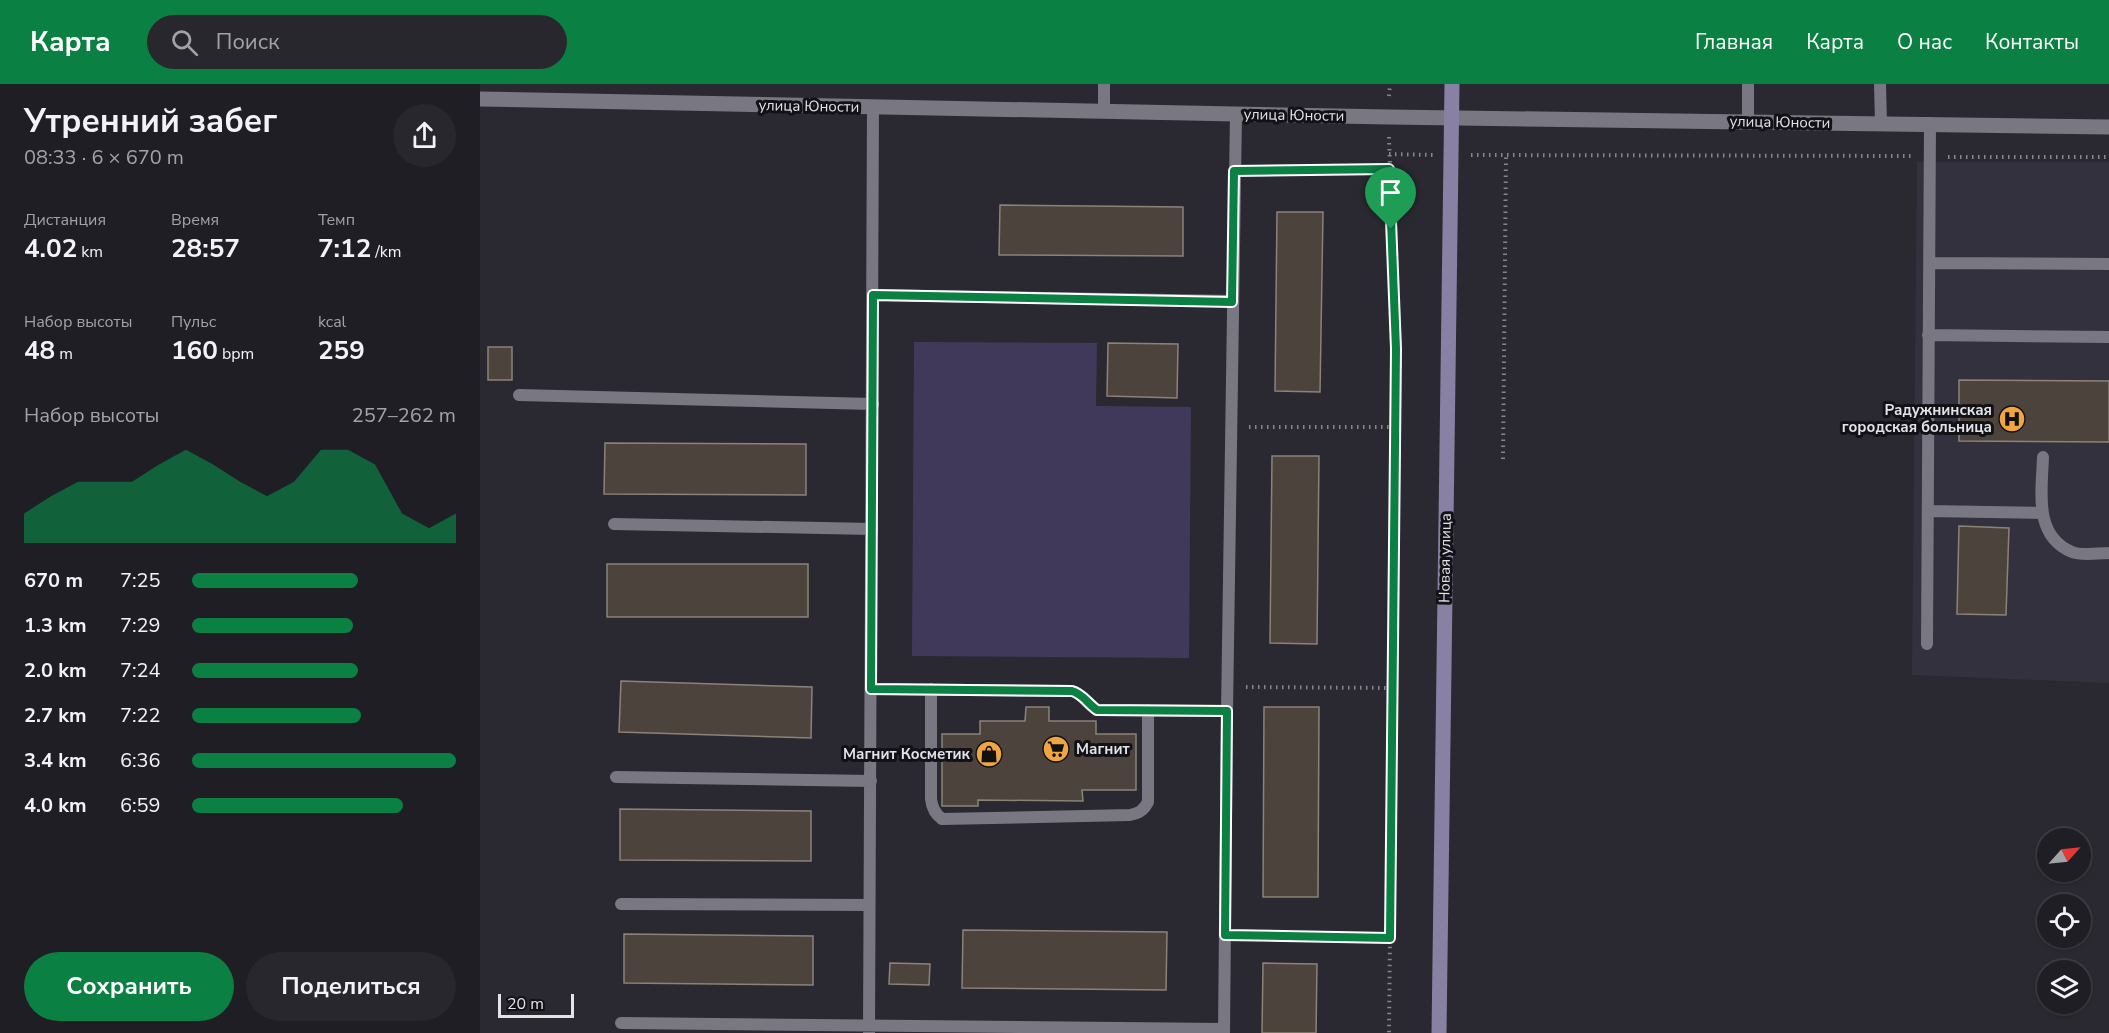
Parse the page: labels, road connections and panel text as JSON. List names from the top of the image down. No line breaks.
{"streets":{"street":["улица Юности","Новая улица"]},"crossings":[["улица Юности","Новая улица"]],"places":{"hospital":["Радужнинская городская больница"],"supermarket":["Магнит"],"shop":["Магнит Косметик"]},"scale_bar":"20 m","north":"top right","page":{"header":"Карта","search":"Поиск","nav":["Главная","Карта","О нас","Контакты"],"heading":["Утренний забег","08:33 · 6 × 670 m"],"stats":[["Дистанция","4.02 km"],["Время","28:57"],["Темп","7:12 /km"],["Набор высоты","48 m"],["Пульс","160 bpm"],["kcal","259"]],"chart":["Набор высоты","257–262 m"],"list":[{"name":"670 m","note":"7:25"},{"name":"1.3 km","note":"7:29"},{"name":"2.0 km","note":"7:24"},{"name":"2.7 km","note":"7:22"},{"name":"3.4 km","note":"6:36"},{"name":"4.0 km","note":"6:59"}],"buttons":["Сохранить","Поделиться"],"scale":"20 m"}}
